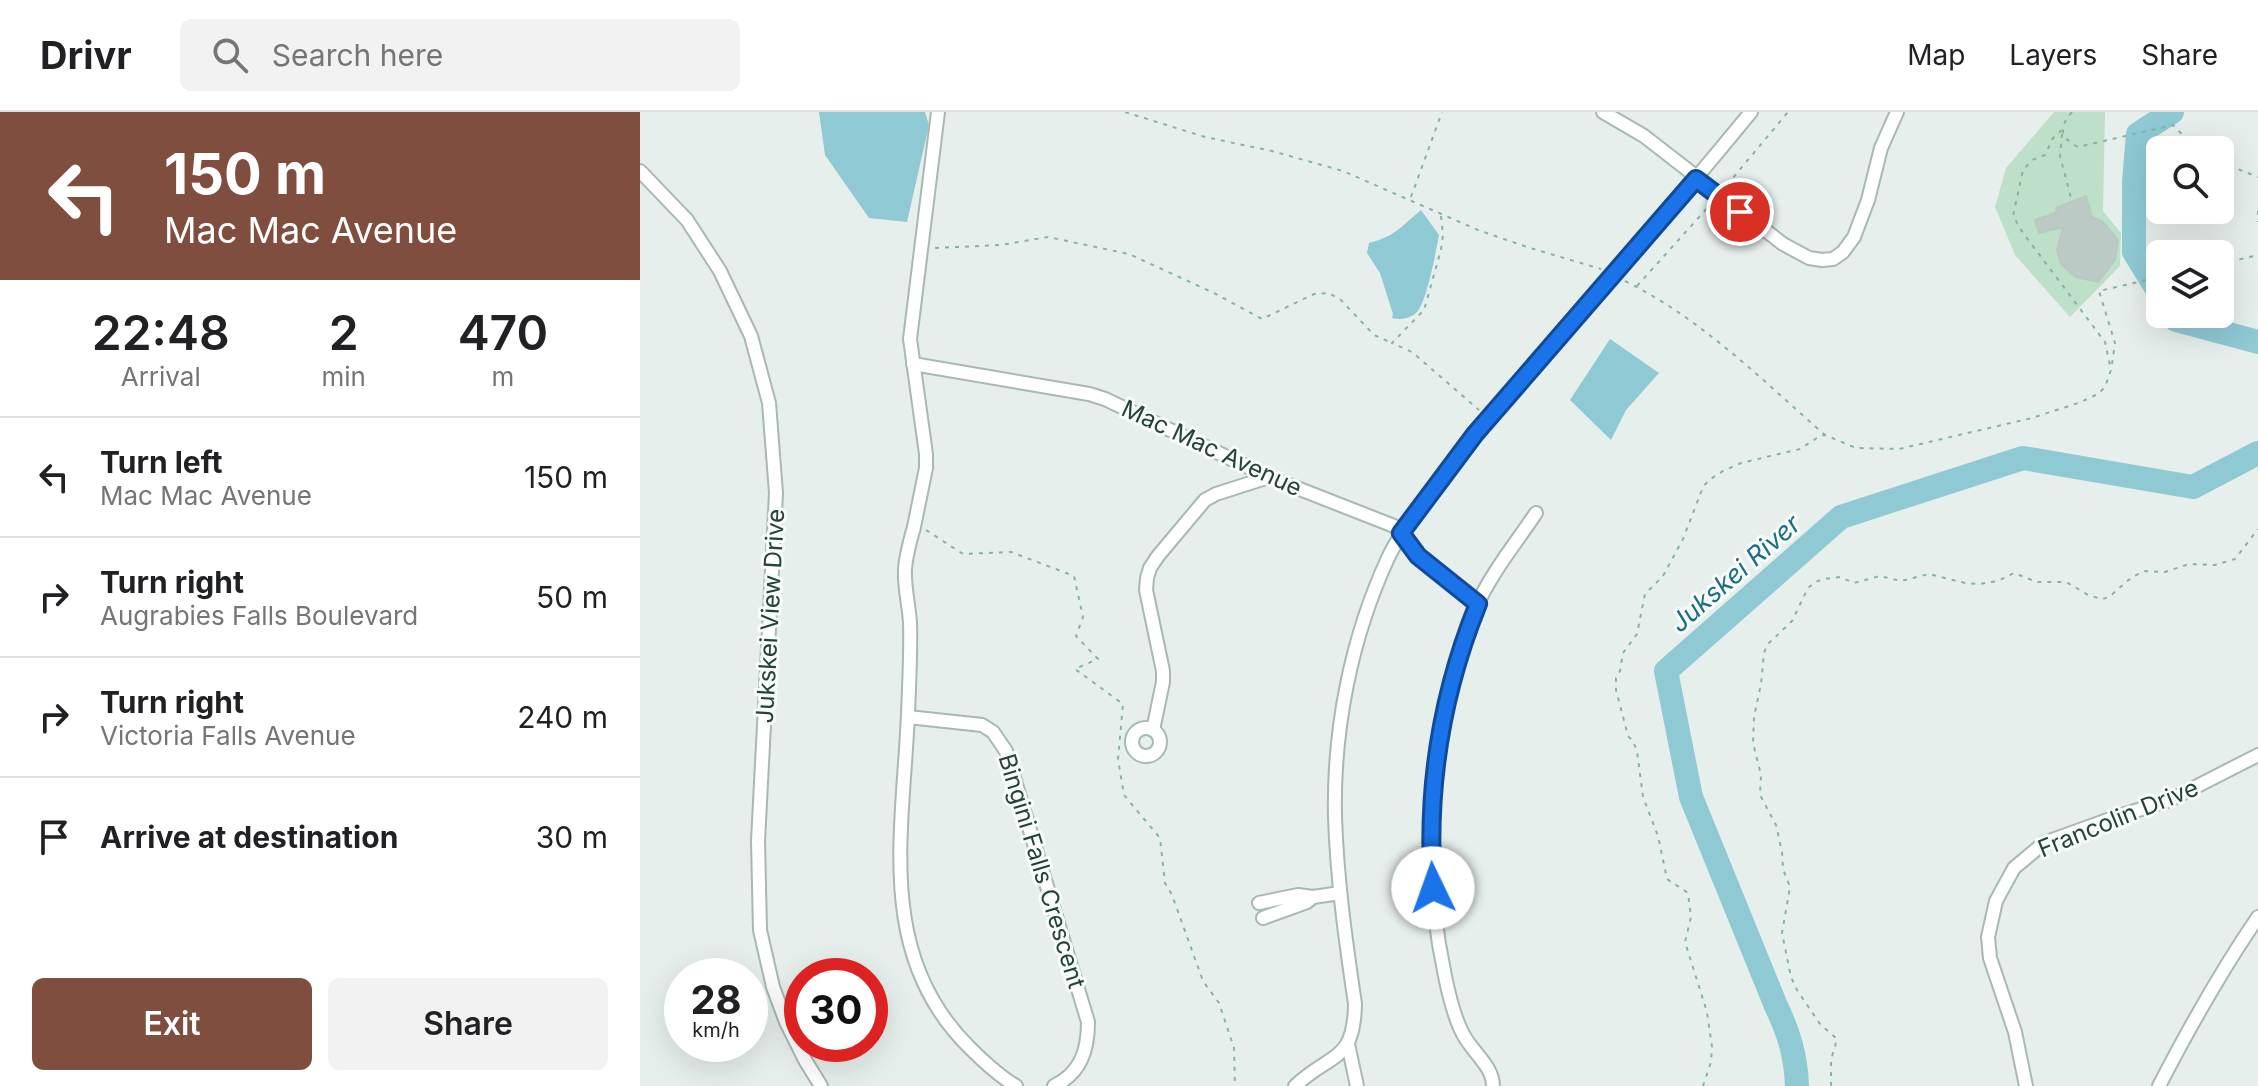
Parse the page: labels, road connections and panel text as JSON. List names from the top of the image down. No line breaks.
{"streets":{"street":["Mac Mac Avenue","Jukskei View Drive","Francolin Drive","Bingini Falls Crescent"]},"water":["Jukskei River"],"page":{"header":"Drivr","search":"Search here","nav":["Map","Layers","Share"],"turn":["150 m","Mac Mac Avenue"],"eta":["22:48","Arrival","2","min","470","m"],"list":[{"name":"Turn left","note":"Mac Mac Avenue","value":"150 m"},{"name":"Turn right","note":"Augrabies Falls Boulevard","value":"50 m"},{"name":"Turn right","note":"Victoria Falls Avenue","value":"240 m"},{"name":"Arrive at destination","value":"30 m"}],"speed":"28 km/h","limit":"30","buttons":["Exit","Share"]}}
